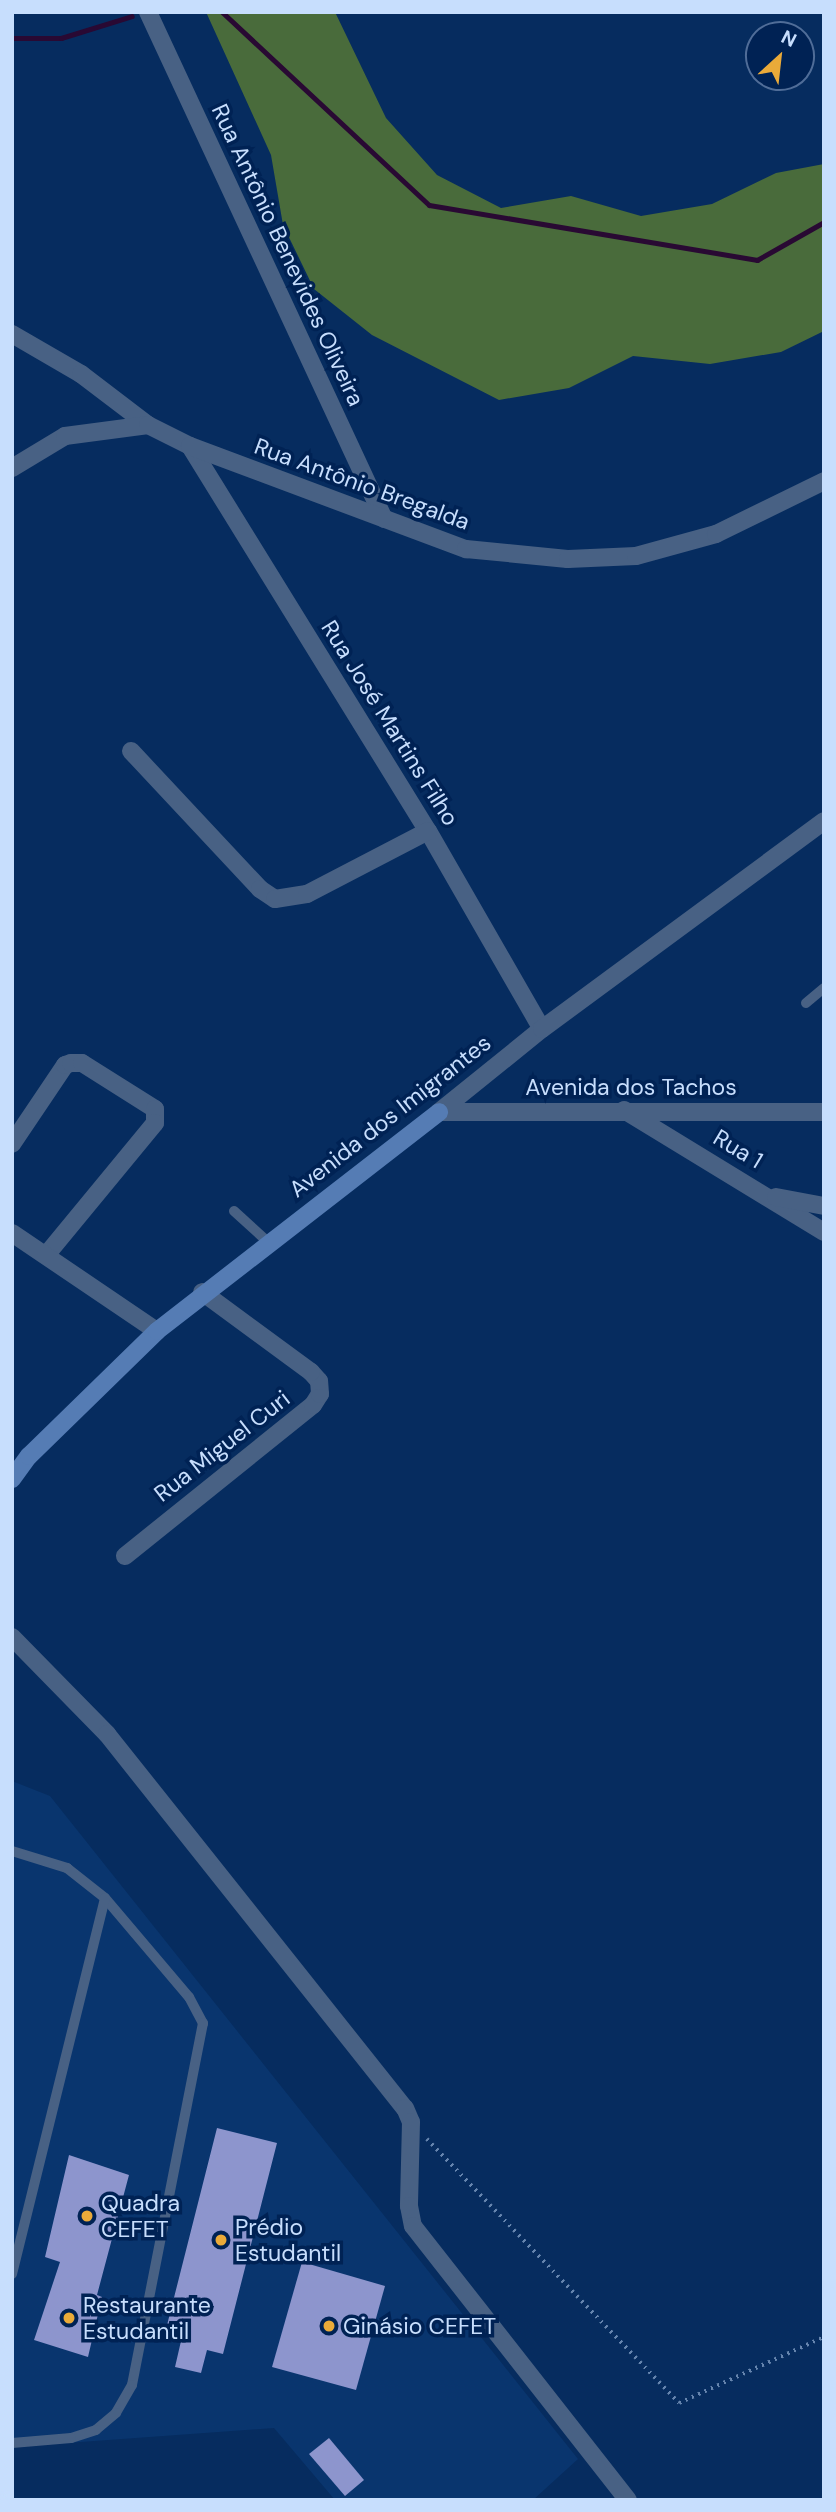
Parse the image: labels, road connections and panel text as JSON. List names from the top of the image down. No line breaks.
{"streets":{"main road":["Avenida dos Imigrantes"],"street":["Rua Antônio Benevides Oliveira","Rua Antônio Bregalda","Rua José Martins Filho","Avenida dos Tachos","Rua 1","Rua Miguel Curi"]},"crossings":[["Rua Antônio Benevides Oliveira","Rua Antônio Bregalda"],["Rua Antônio Bregalda","Rua José Martins Filho"],["Rua José Martins Filho","Avenida dos Imigrantes"],["Avenida dos Tachos","Avenida dos Imigrantes"],["Avenida dos Tachos","Rua 1"],["Avenida dos Imigrantes","Rua Miguel Curi"]],"places":["Quadra CEFET","Prédio Estudantil","Restaurante Estudantil","Ginásio CEFET"],"north":"top right"}
